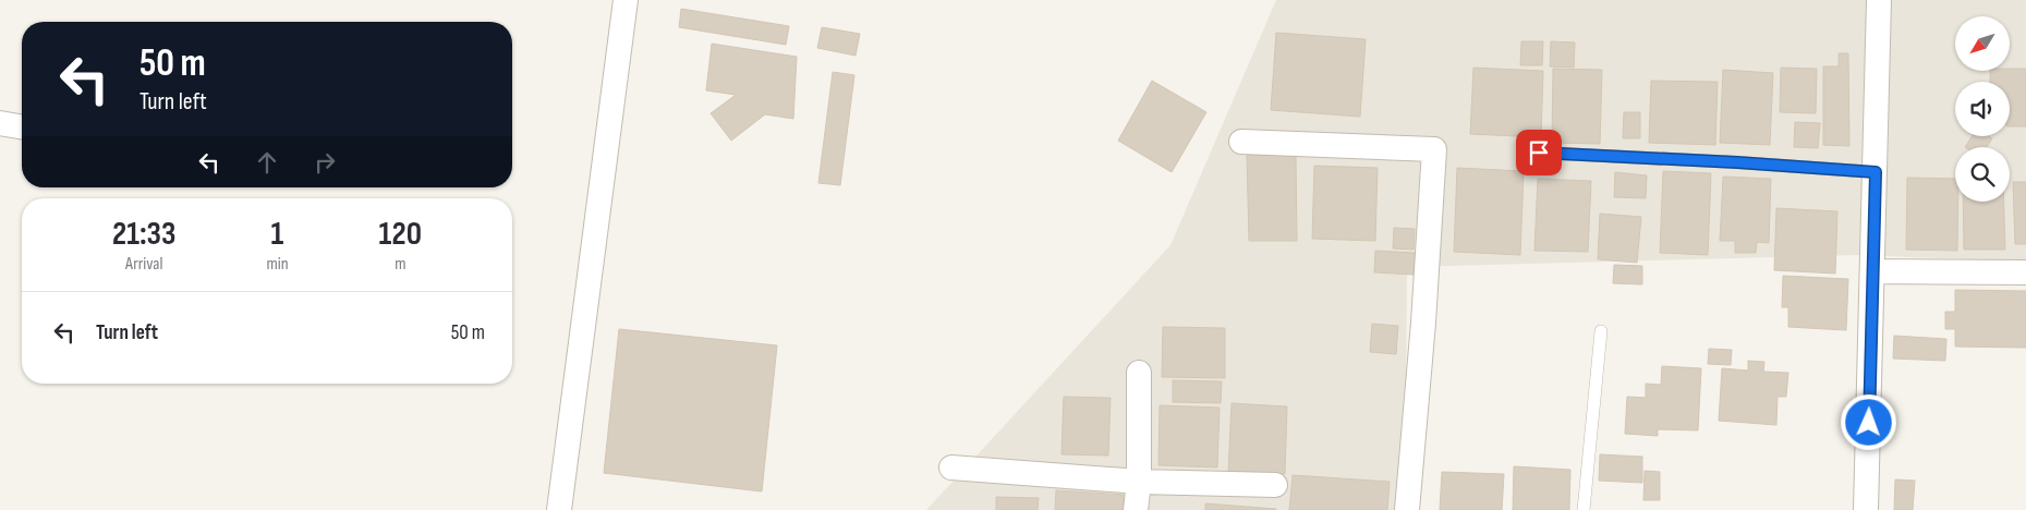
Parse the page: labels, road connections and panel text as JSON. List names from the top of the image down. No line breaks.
{"north":"bottom left","page":{"turn":["50 m","Turn left"],"eta":["21:33","Arrival","1","min","120","m"],"list":[{"name":"Turn left","value":"50 m"}]}}
